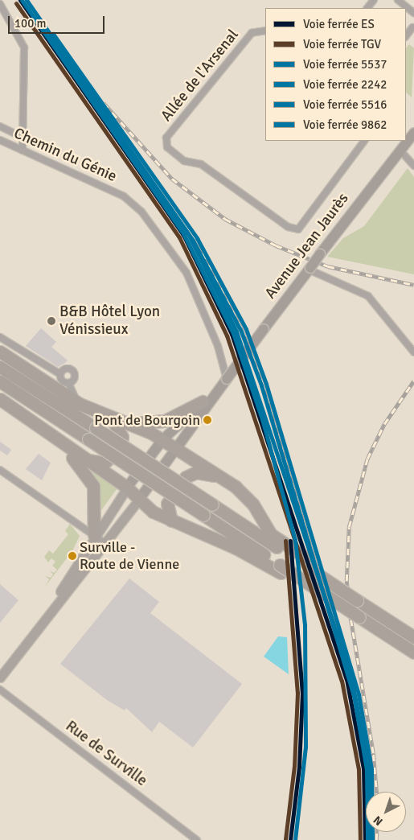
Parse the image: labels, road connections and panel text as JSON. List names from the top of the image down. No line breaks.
{"streets":{"main road":["Avenue Jean Jaurès"],"street":["Allée de l'Arsenal","Chemin du Génie","Rue de Surville"]},"crossings":[["Chemin du Génie","Avenue Jean Jaurès"]],"places":["B&B Hôtel Lyon Vénissieux","Pont de Bourgoin","Surville - Route de Vienne"],"lines":["rail line ES","rail line 5537","rail line 9862","rail line TGV","rail line 2242","rail line 5516"],"legend":["Voie ferrée ES","Voie ferrée TGV","Voie ferrée 5537","Voie ferrée 2242","Voie ferrée 5516","Voie ferrée 9862"],"scale_bar":"100 m","north":"bottom left"}
